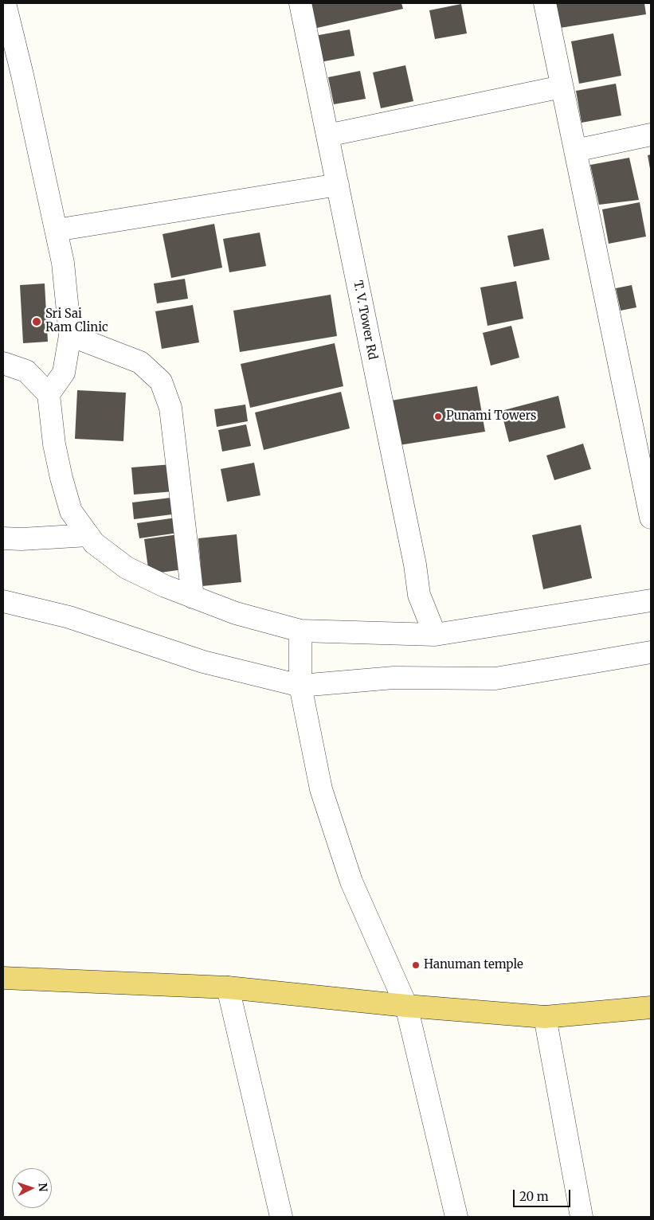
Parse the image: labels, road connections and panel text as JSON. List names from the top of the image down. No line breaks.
{"streets":{"street":["T. V. Tower Rd"]},"places":["Sri Sai Ram Clinic","Punami Towers","Hanuman temple"],"scale_bar":"20 m","north":"right"}
